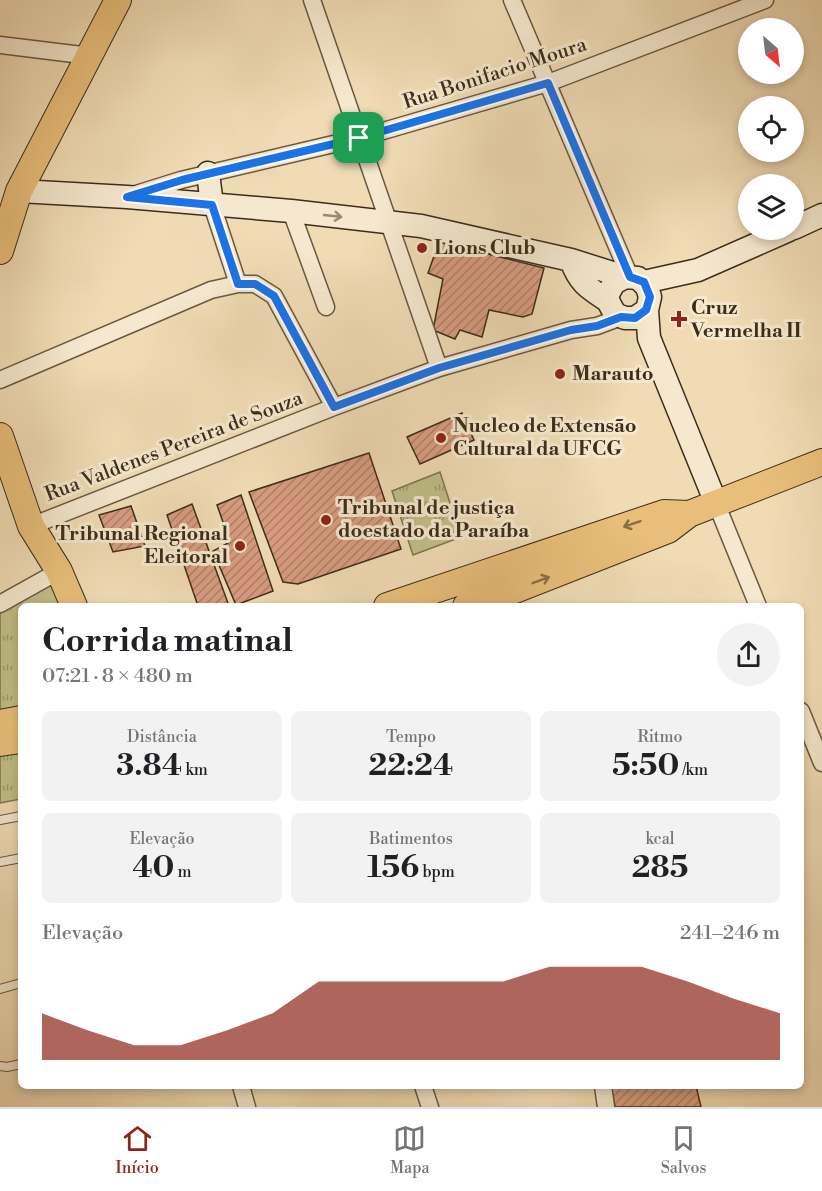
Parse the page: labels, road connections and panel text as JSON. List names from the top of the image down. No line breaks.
{"streets":{"street":["Rua Bonifacio Moura","Rua Valdenes Pereira de Souza"]},"places":{"other":["Lions Club","Marauto","Nucleo de Extensão Cultural da UFCG","Tribunal de justiça doestado da Paraíba","Tribunal Regional Eleitoral"],"health":["Cruz Vermelha II"]},"north":"bottom right","page":{"heading":["Corrida matinal","07:21 · 8 × 480 m"],"stats":[["Distância","3.84 km"],["Tempo","22:24"],["Ritmo","5:50 /km"],["Elevação","40 m"],["Batimentos","156 bpm"],["kcal","285"]],"chart":["Elevação","241–246 m"],"tabs":["Início","Mapa","Salvos"]}}
